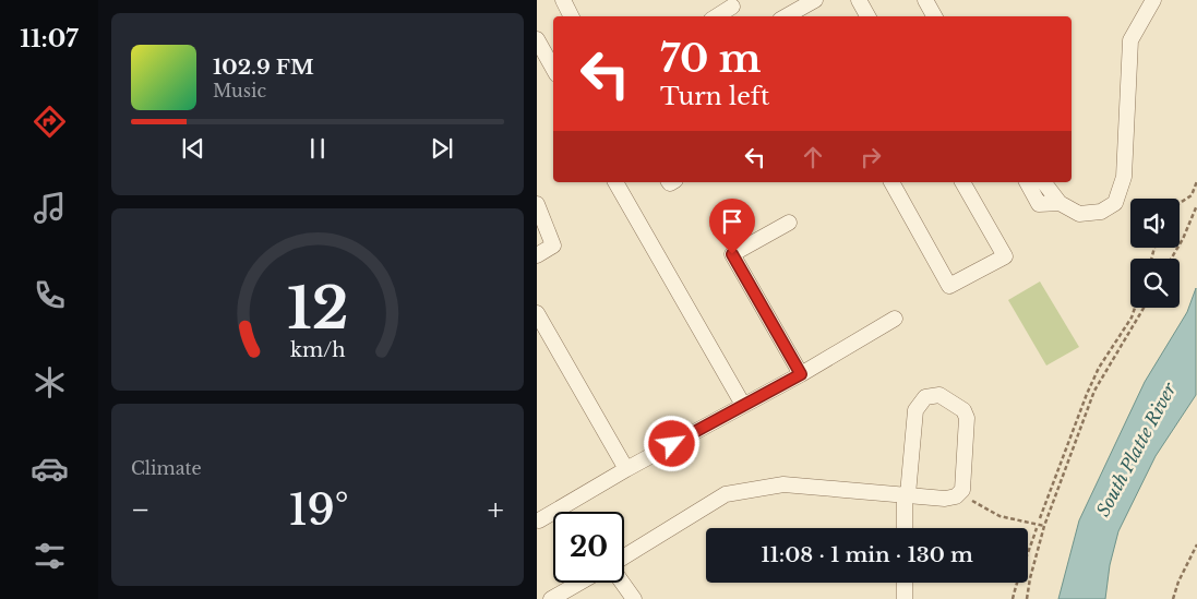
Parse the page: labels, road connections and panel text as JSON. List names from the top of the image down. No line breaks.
{"water":["South Platte River"],"page":{"tabs":"11:07","turn":["70 m","Turn left"],"song":["102.9 FM","Music"],"tile":"Climate","heat":["−","19°","+"],"limit":"20","trip":"11:08 · 1 min · 130 m","gauge":["12","km/h"]}}
